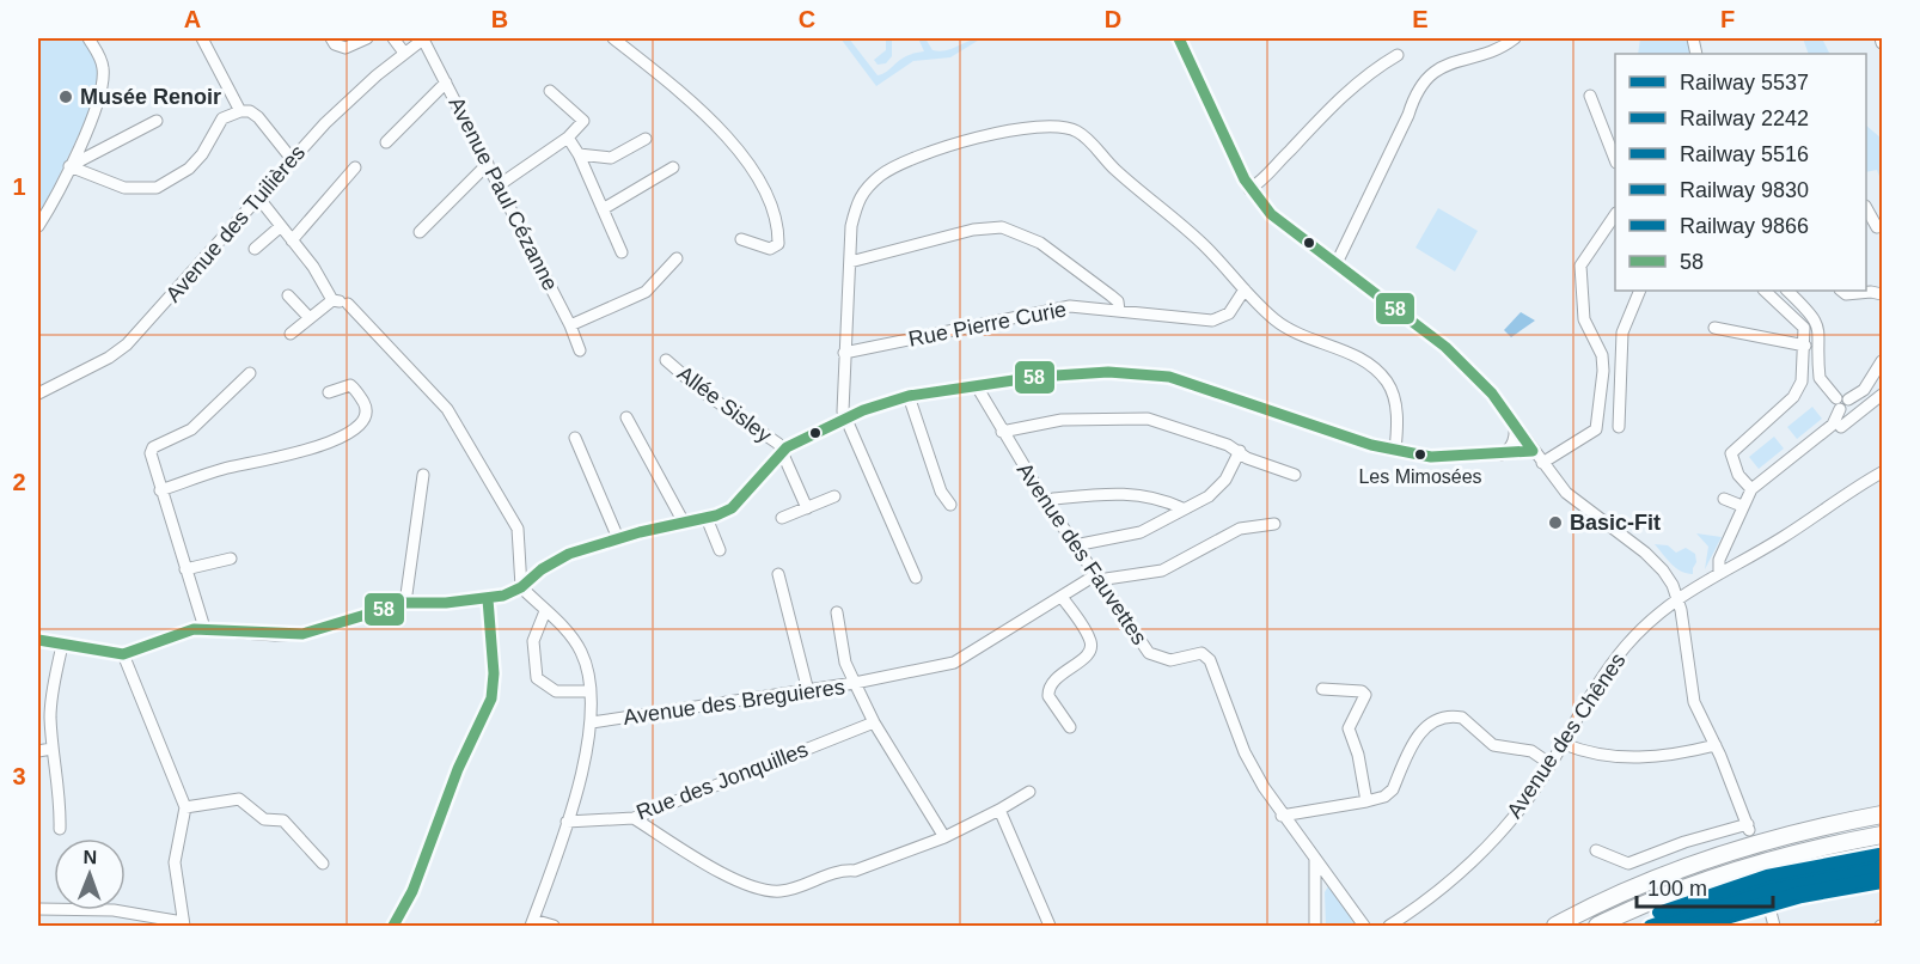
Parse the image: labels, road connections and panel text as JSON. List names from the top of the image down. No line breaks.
{"streets":{"street":["Avenue Paul Cézanne","Avenue des Tuilières","Rue Pierre Curie","Allée Sisley","Avenue des Fauvettes","Avenue des Breguieres","Avenue des Chênes","Rue des Jonquilles"]},"crossings":[["Avenue Paul Cézanne","Avenue des Tuilières"],["Avenue des Breguieres","Rue des Jonquilles"]],"places":["Musée Renoir","Les Mimosées","Basic-Fit"],"lines":["transit line 58","rail line 9866","rail line 5537","rail line 2242","rail line 9830","rail line 5516"],"legend":["Railway 5537","Railway 2242","Railway 5516","Railway 9830","Railway 9866","58"],"scale_bar":"100 m","north":"top","grid":{"columns":["A","B","C","D","E","F"],"rows":["1","2","3"]}}
